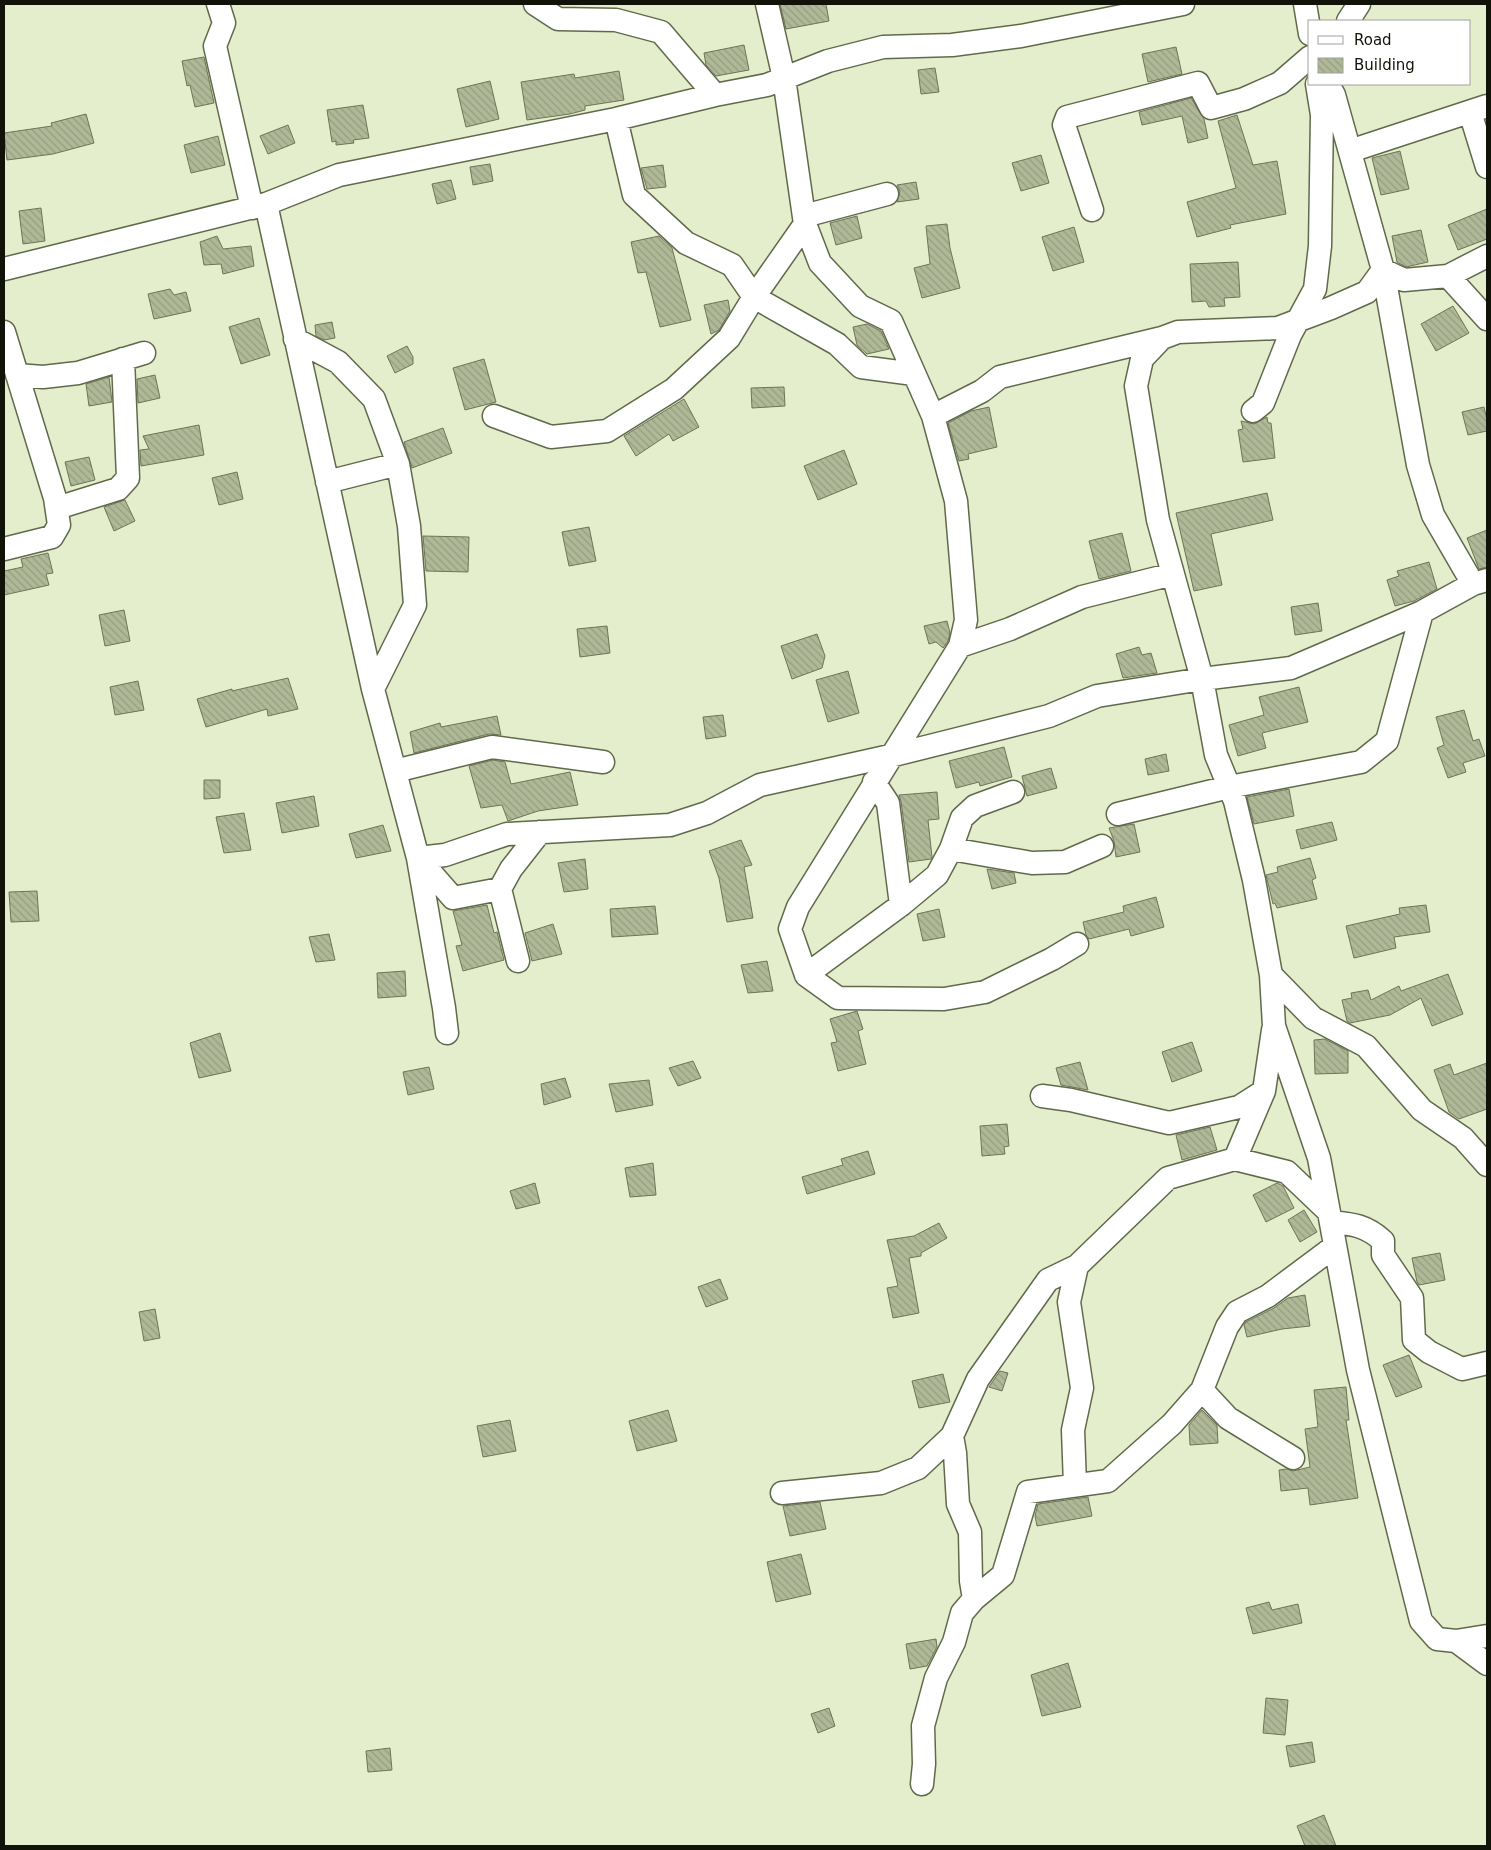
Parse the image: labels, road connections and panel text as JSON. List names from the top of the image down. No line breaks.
{"legend":["Road","Building"]}
